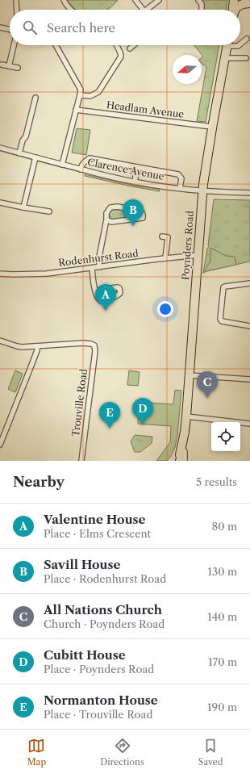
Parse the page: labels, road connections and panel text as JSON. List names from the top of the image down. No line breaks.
{"streets":{"highway":["Poynders Road"],"street":["Headlam Avenue","Clarence Avenue","Rodenhurst Road","Trouville Road"]},"crossings":[["Headlam Avenue","Poynders Road"],["Clarence Avenue","Poynders Road"],["Poynders Road","Rodenhurst Road"]],"north":"left","page":{"search":"Search here","pins":["B","A","C","D","E"],"heading":["Nearby","5 results"],"list":[{"mark":"A","name":"Valentine House","note":"Place · Elms Crescent","value":"80 m"},{"mark":"B","name":"Savill House","note":"Place · Rodenhurst Road","value":"130 m"},{"mark":"C","name":"All Nations Church","note":"Church · Poynders Road","value":"140 m"},{"mark":"D","name":"Cubitt House","note":"Place · Poynders Road","value":"170 m"},{"mark":"E","name":"Normanton House","note":"Place · Trouville Road","value":"190 m"}],"nav":["Map","Directions","Saved"]}}
